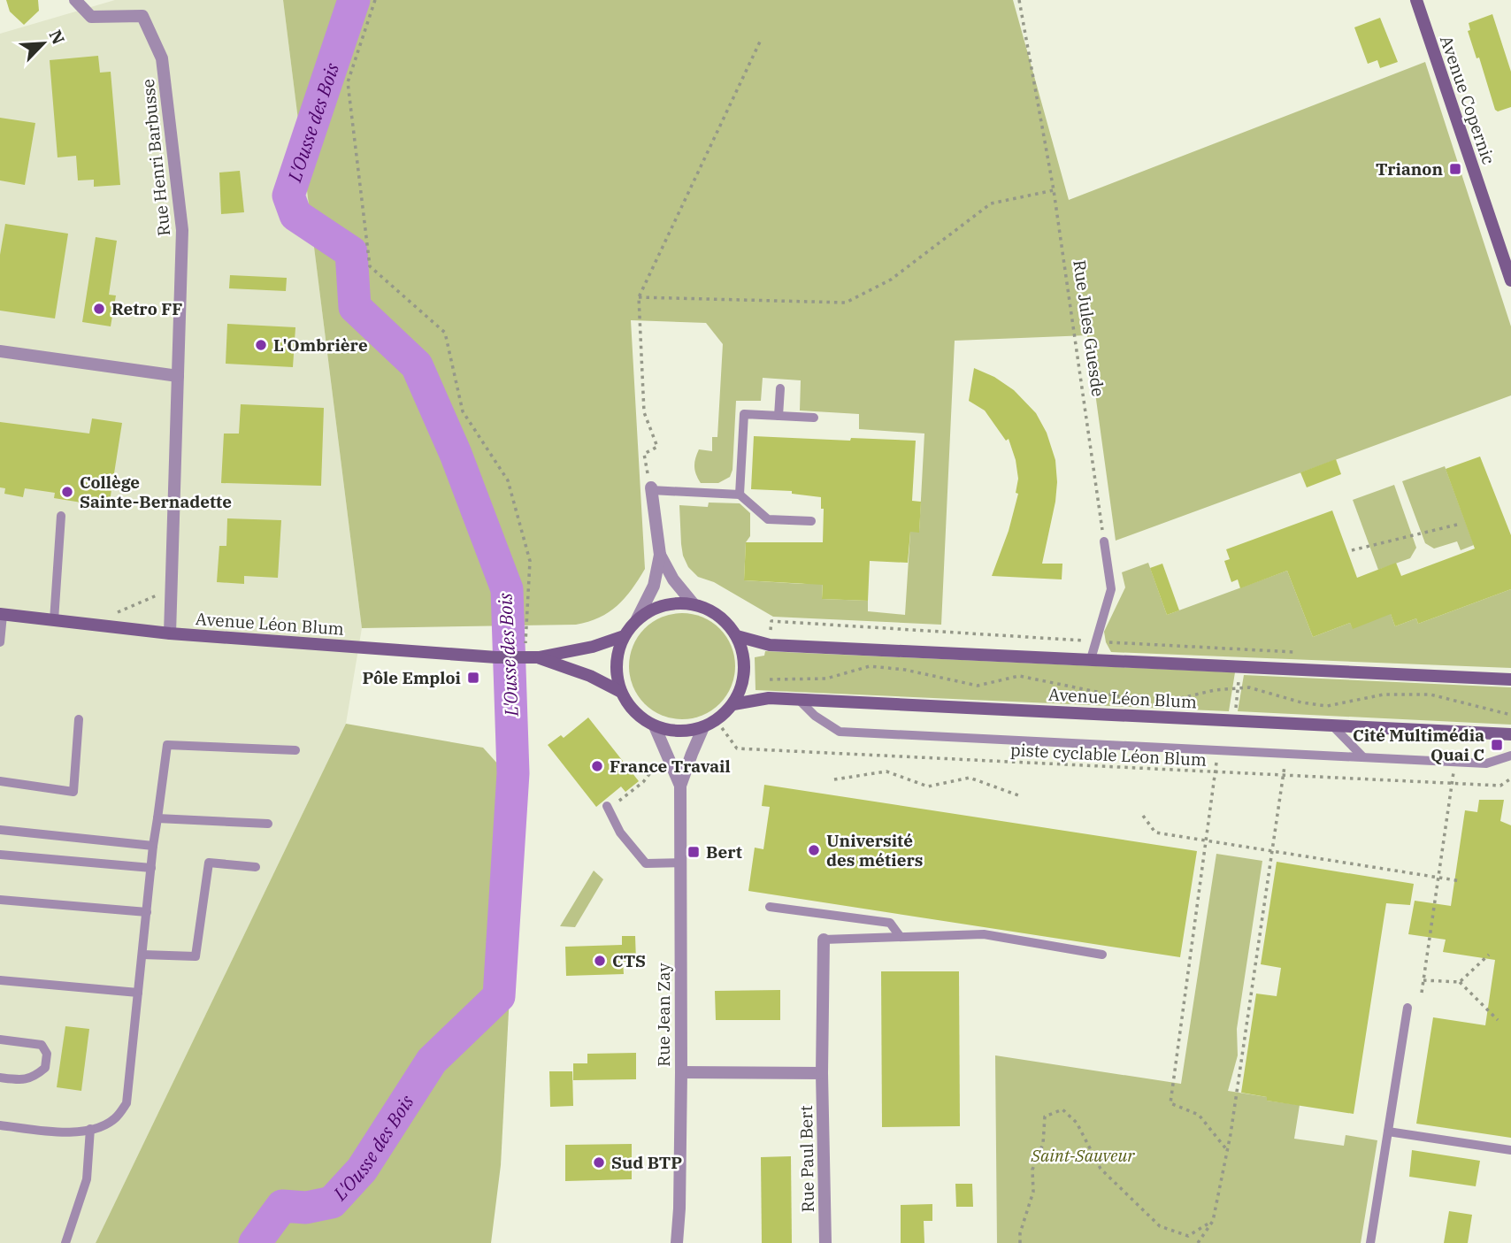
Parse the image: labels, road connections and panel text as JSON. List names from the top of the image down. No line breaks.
{"streets":{"street":["Avenue Copernic","Rue Henri Barbusse","Avenue Léon Blum","Rue Jean Zay","Rue Paul Bert"],"path":["Rue Jules Guesde","piste cyclable Léon Blum"]},"crossings":[["Rue Henri Barbusse","Avenue Léon Blum"],["Avenue Léon Blum","piste cyclable Léon Blum"],["Avenue Léon Blum","Rue Jean Zay"],["piste cyclable Léon Blum","Rue Jean Zay"]],"water":["L'Ousse des Bois"],"parks":["Saint-Sauveur"],"places":{"transit":["Trianon","Pôle Emploi","Cité Multimédia Quai C","Bert"],"other":["Retro FF","L'Ombrière","Collège Sainte-Bernadette","France Travail","Université des métiers","CTS","Sud BTP"]},"north":"top right"}
